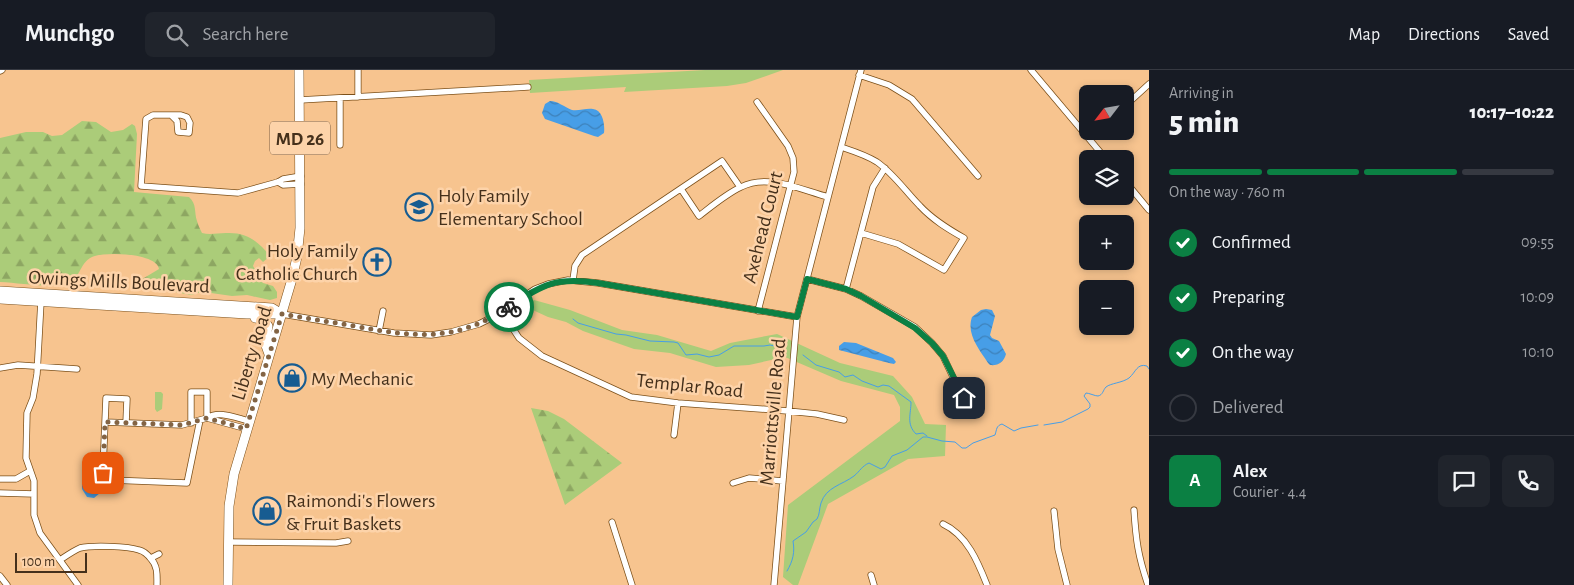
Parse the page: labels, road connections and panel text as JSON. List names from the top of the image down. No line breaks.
{"streets":{"main road":["MD 26","Owings Mills Boulevard","Liberty Road"],"street":["Axehead Court","Templar Road","Marriottsville Road"]},"crossings":[["Owings Mills Boulevard","Liberty Road"],["Templar Road","Marriottsville Road"]],"places":{"school or university":["Holy Family Elementary School"],"church":["Holy Family Catholic Church"],"shop":["My Mechanic","Raimondi's Flowers & Fruit Baskets"]},"scale_bar":"100 m","north":"bottom left","page":{"header":"Munchgo","search":"Search here","nav":["Map","Directions","Saved"],"heading":["5 min","Arriving in","10:17–10:22"],"panel":["Alex","Courier · 4.4"],"map_buttons":["+","−"],"bar":"On the way · 760 m","list":[["Confirmed","09:55"],["Preparing","10:09"],["On the way","10:10"],"Delivered"],"round":"A","scale":"100 m"}}
